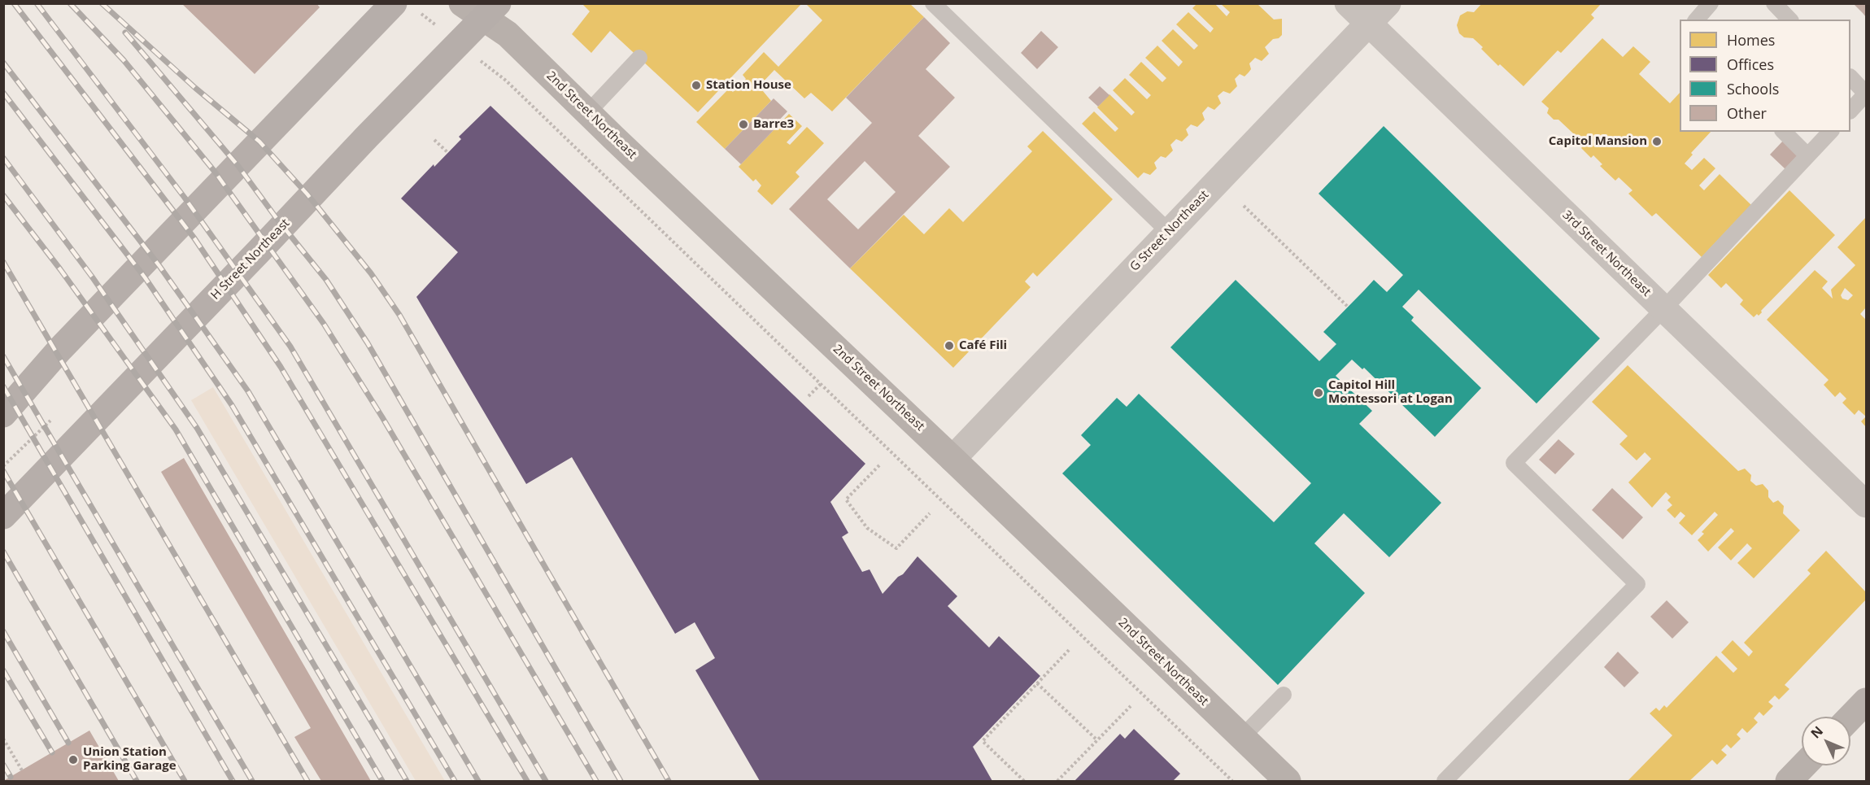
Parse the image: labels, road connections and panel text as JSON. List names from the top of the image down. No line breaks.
{"streets":{"main road":["H Street Northeast"],"street":["2nd Street Northeast","G Street Northeast","3rd Street Northeast"]},"crossings":[["2nd Street Northeast","G Street Northeast"],["G Street Northeast","3rd Street Northeast"]],"places":["Station House","Barre3","Capitol Mansion","Café Fili","Capitol Hill Montessori at Logan","Union Station Parking Garage"],"legend":["Homes","Offices","Schools","Other"],"north":"top left"}
